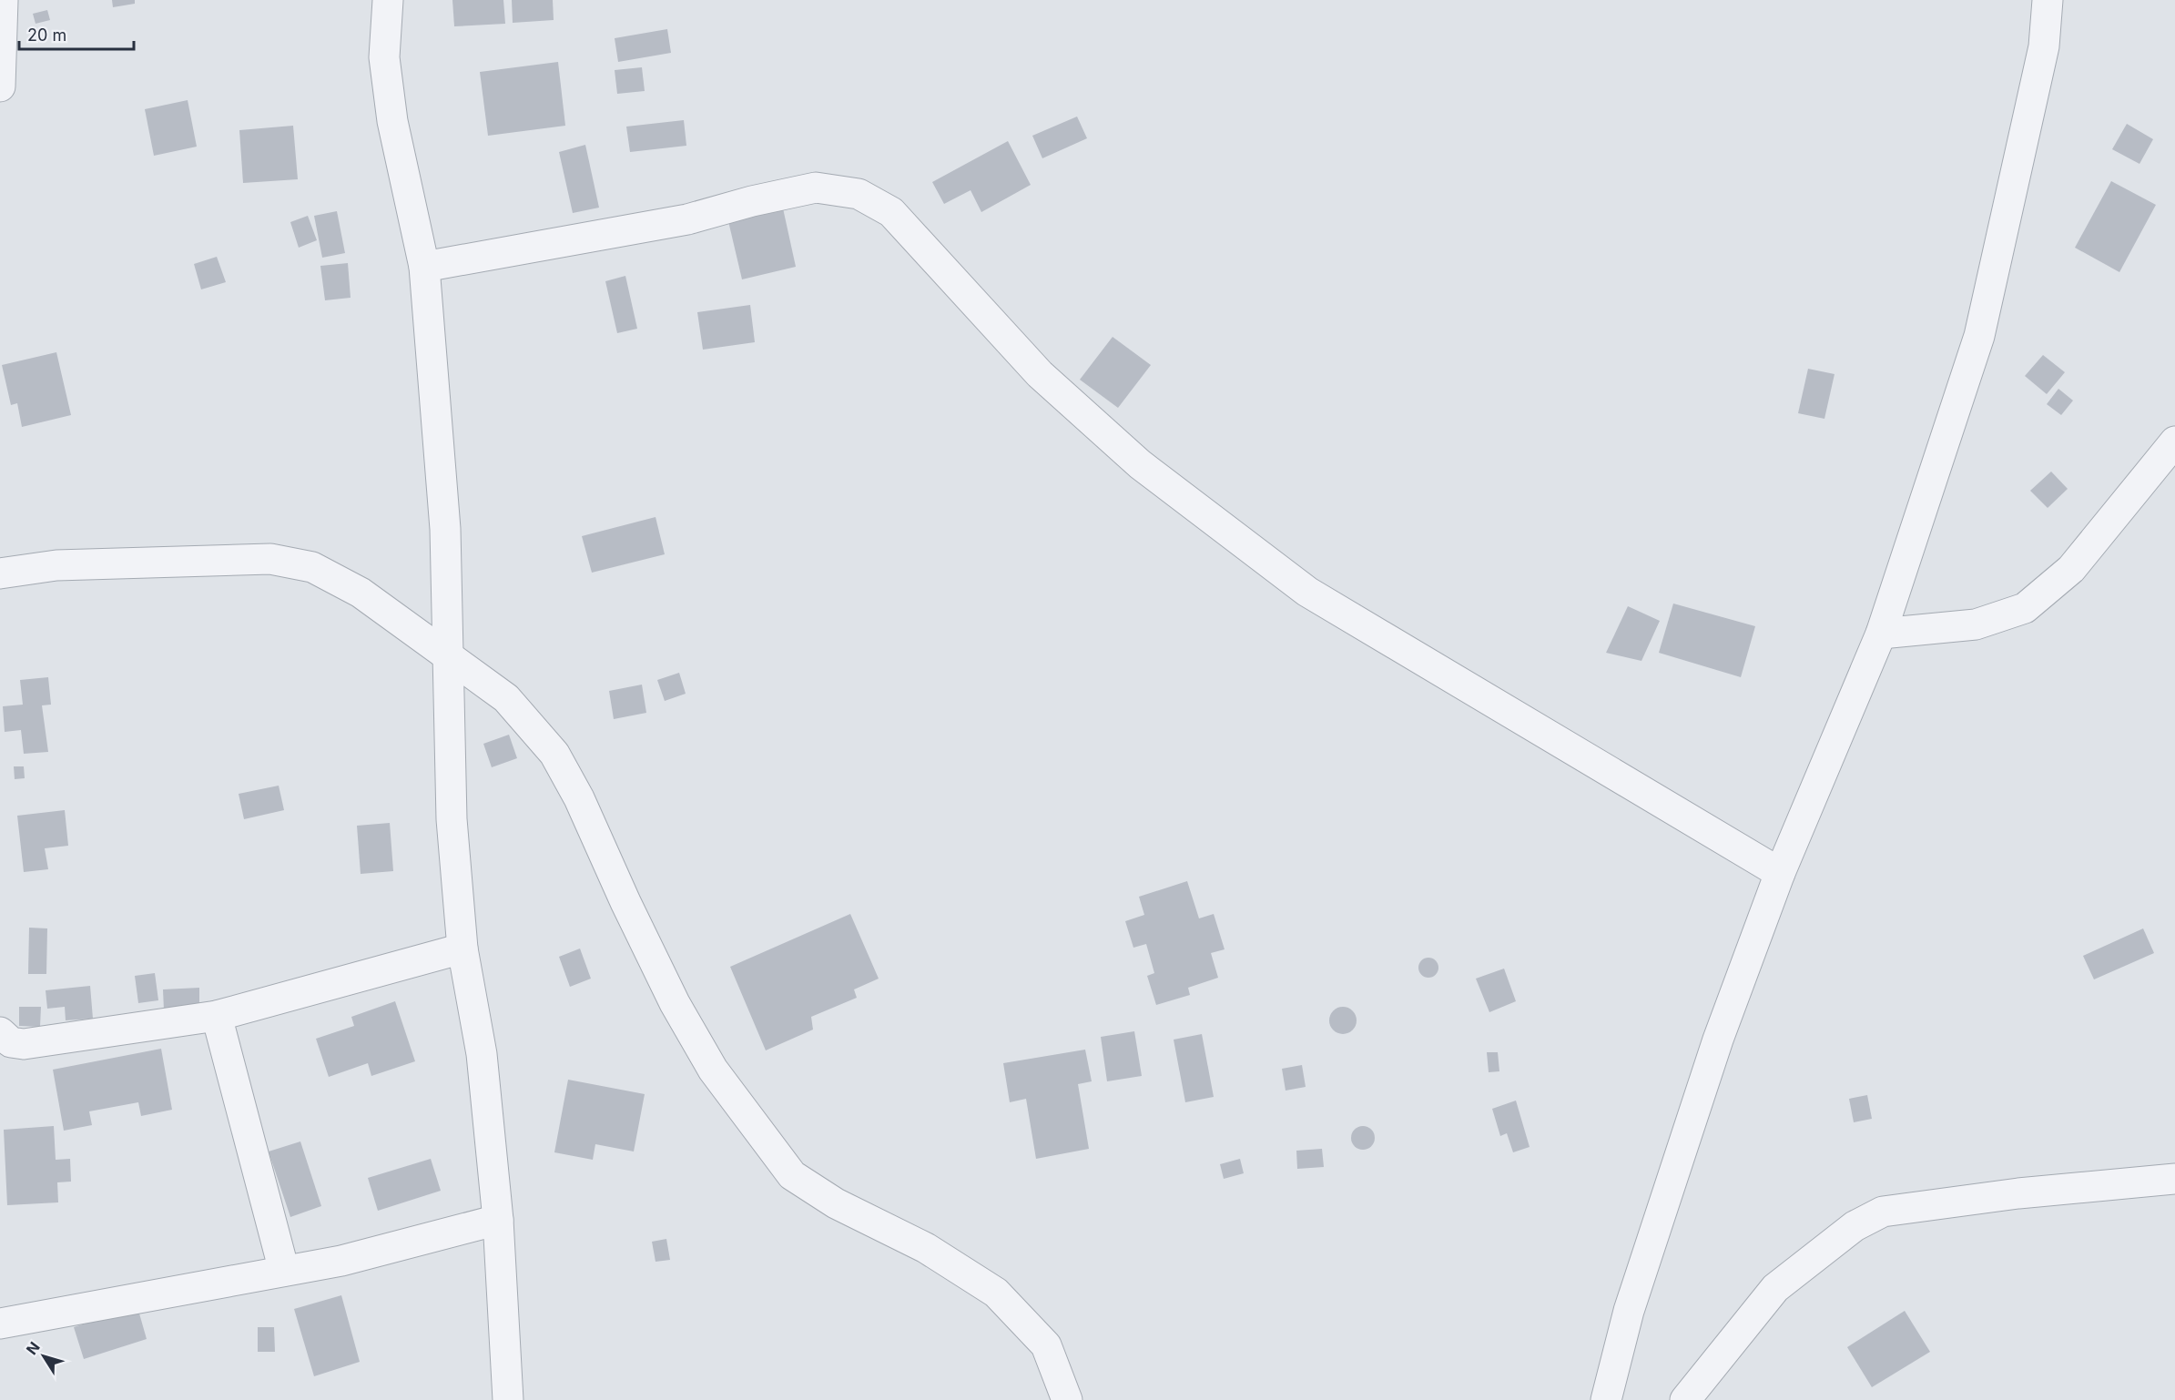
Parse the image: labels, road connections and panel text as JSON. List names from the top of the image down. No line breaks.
{"scale_bar":"20 m","north":"top left"}
